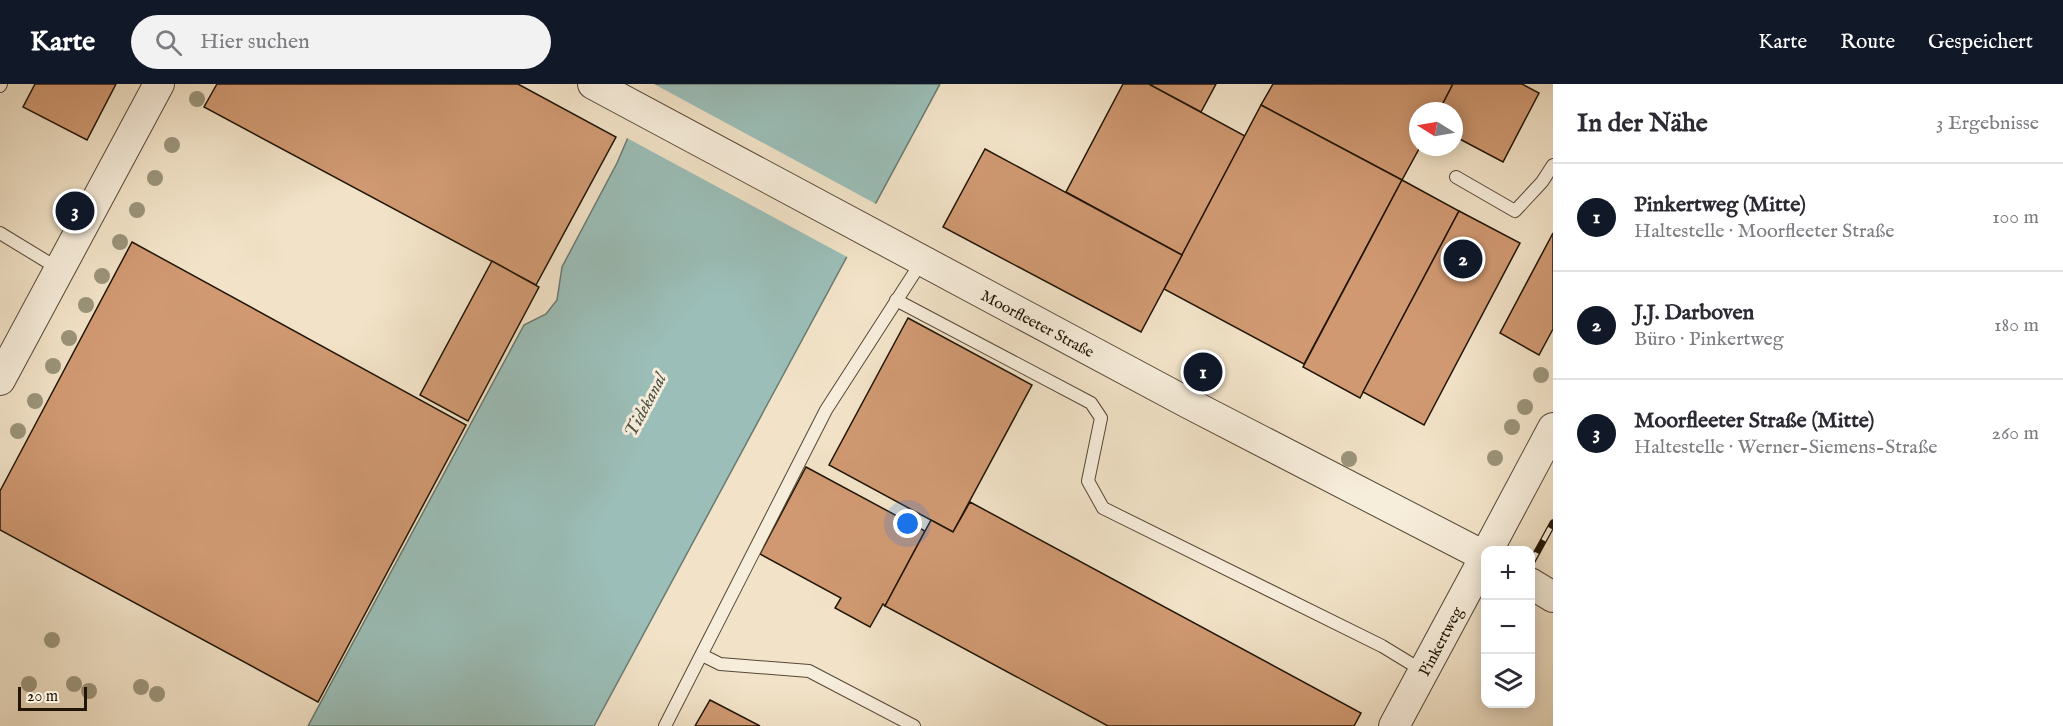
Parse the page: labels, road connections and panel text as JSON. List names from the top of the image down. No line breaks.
{"streets":{"street":["Moorfleeter Straße","Pinkertweg"]},"water":["Tidekanal"],"scale_bar":"20 m","north":"left","page":{"header":"Karte","search":"Hier suchen","nav":["Karte","Route","Gespeichert"],"heading":["In der Nähe","3 Ergebnisse"],"list":[{"mark":"1","name":"Pinkertweg (Mitte)","note":"Haltestelle · Moorfleeter Straße","value":"100 m"},{"mark":"2","name":"J.J. Darboven","note":"Büro · Pinkertweg","value":"180 m"},{"mark":"3","name":"Moorfleeter Straße (Mitte)","note":"Haltestelle · Werner-Siemens-Straße","value":"260 m"}],"pins":["3","2","1"],"map_buttons":["+","−"],"scale":"20 m"}}
